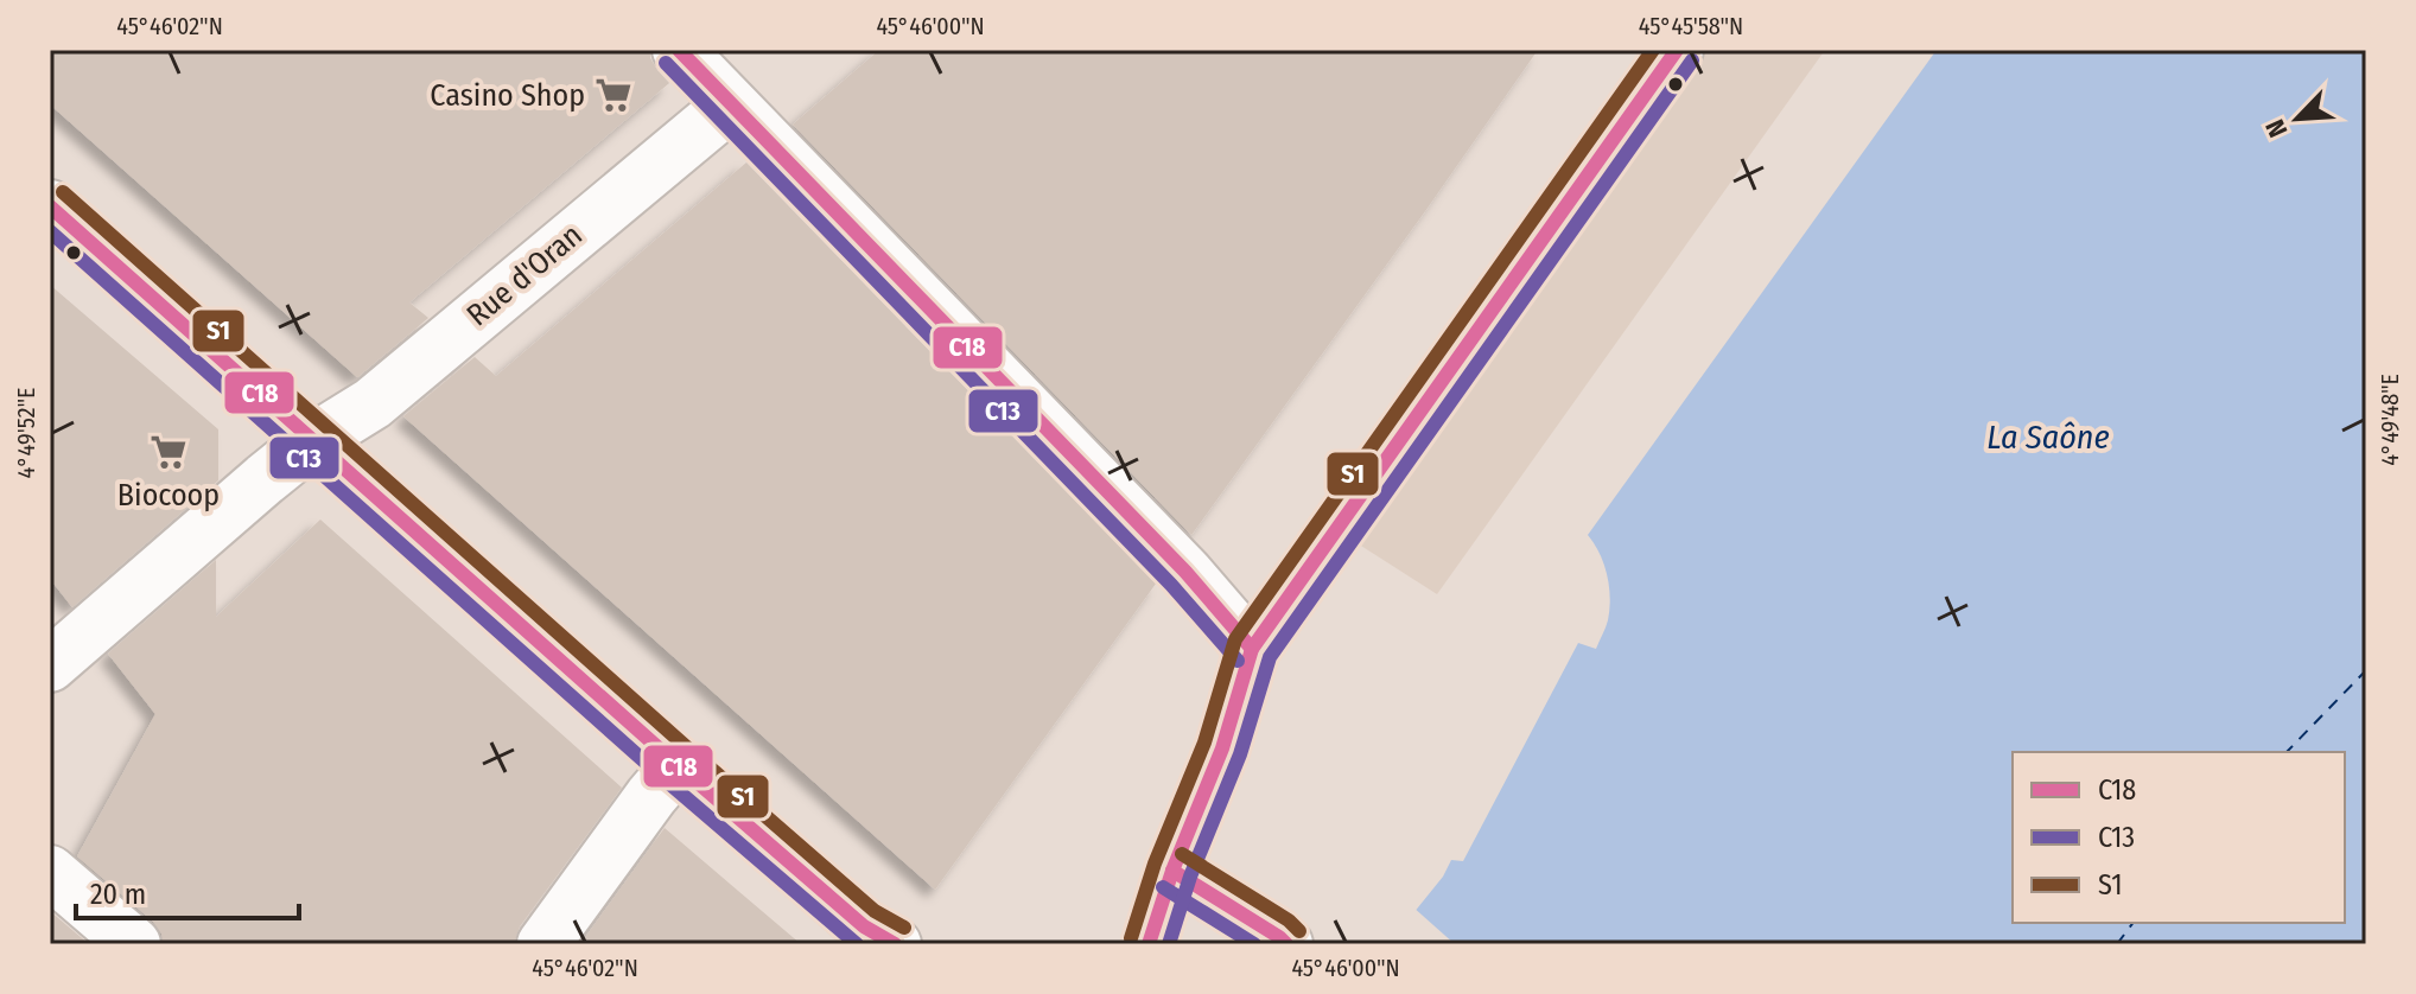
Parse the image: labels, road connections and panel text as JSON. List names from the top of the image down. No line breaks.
{"streets":{"street":["Rue d'Oran"]},"water":["La Saône"],"places":{"supermarket":["Casino Shop","Biocoop"]},"lines":["transit line C18","transit line S1","transit line C13"],"legend":["C18","C13","S1"],"scale_bar":"20 m","north":"bottom left","coordinates":["45°46'02\"N","45°46'00\"N","45°45'58\"N","4°49'48\"E","4°49'52\"E"]}
